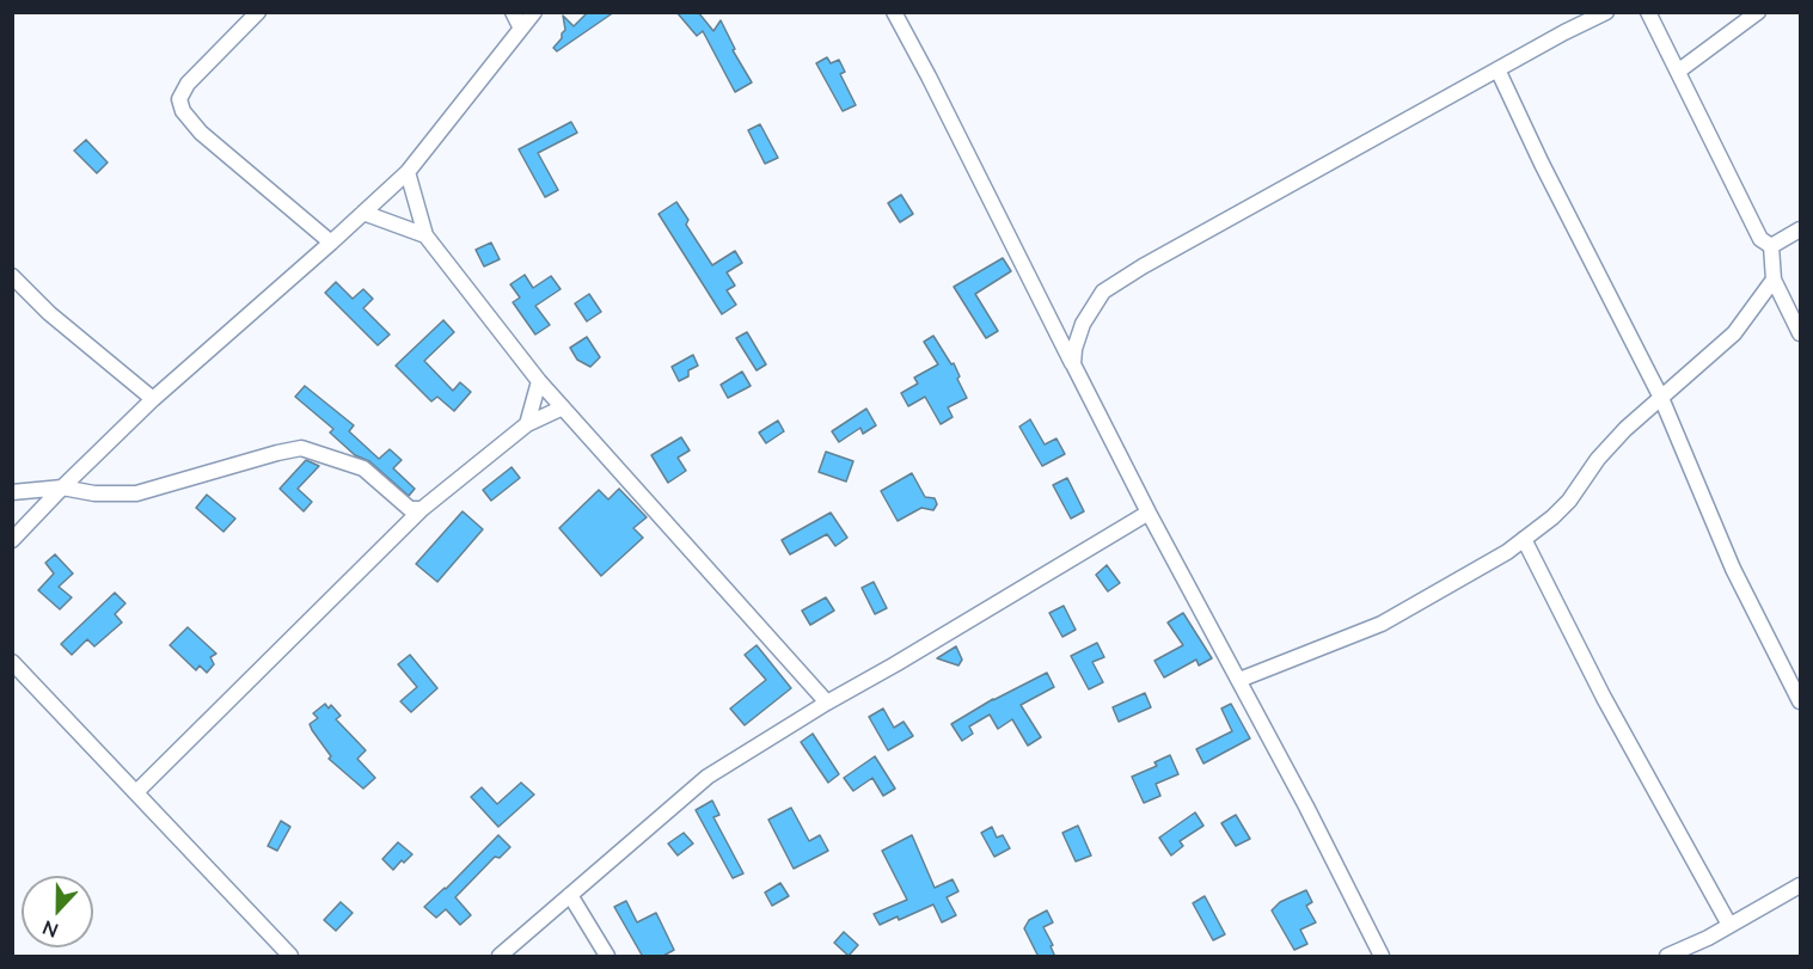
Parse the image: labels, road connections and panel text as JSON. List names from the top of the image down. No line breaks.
{"north":"bottom"}
